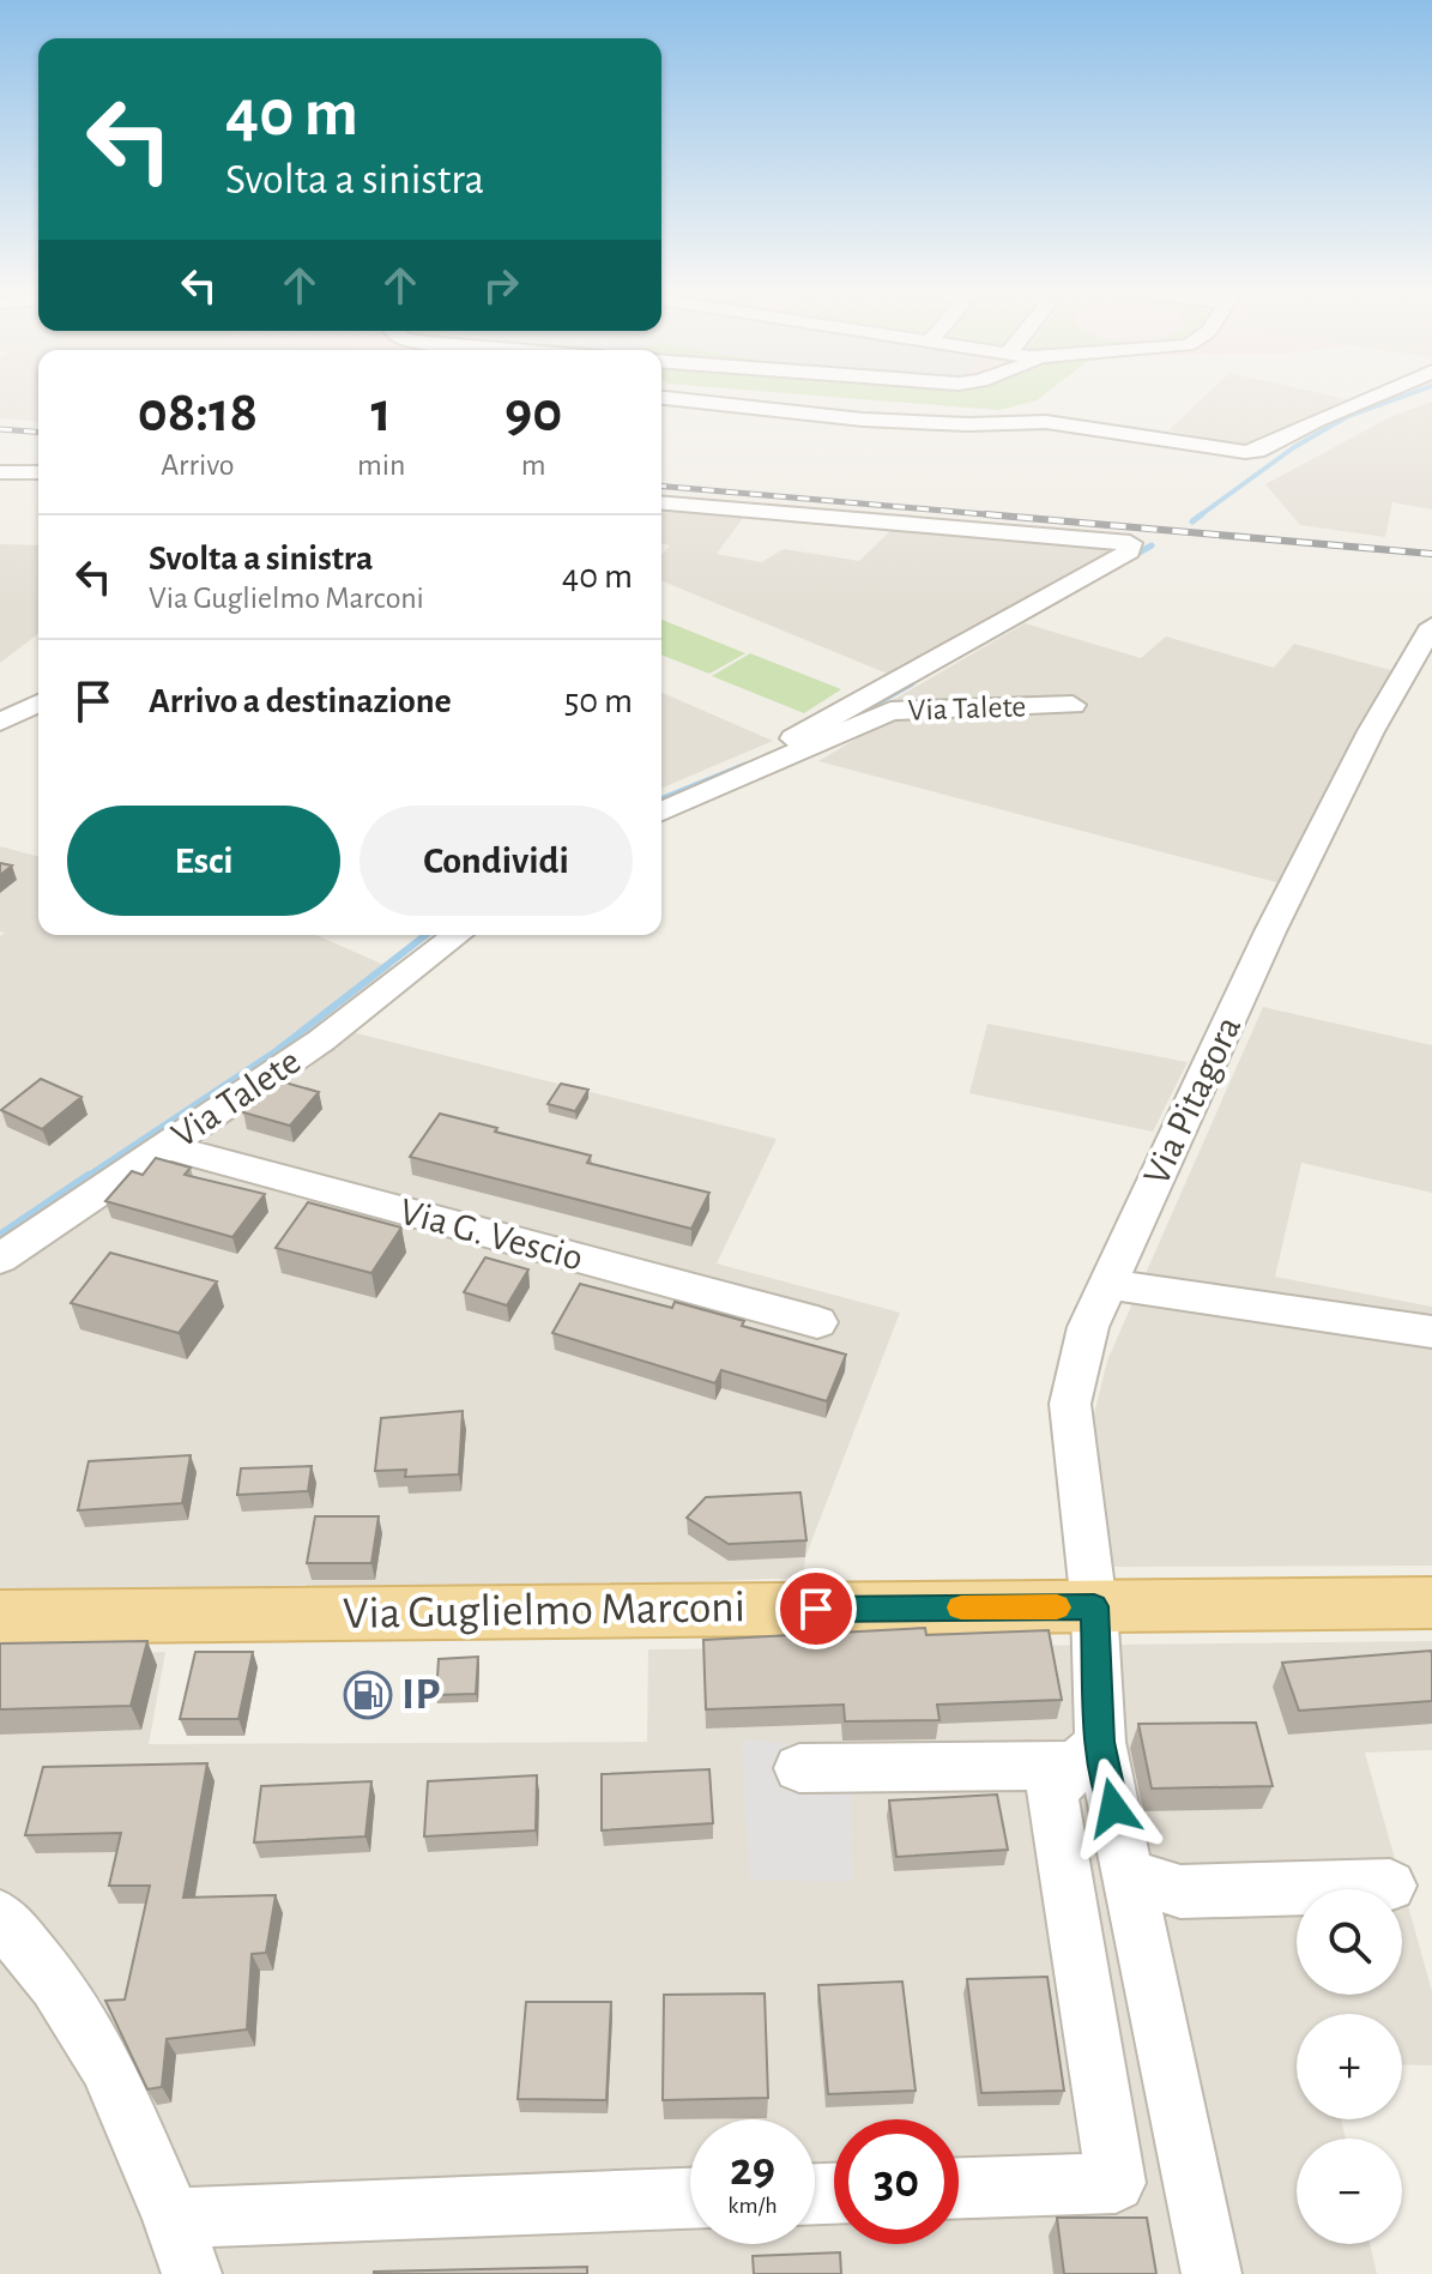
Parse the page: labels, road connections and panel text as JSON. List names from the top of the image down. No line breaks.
{"streets":{"main road":["Via Guglielmo Marconi"],"street":["Via Talete","Via Pitagora","Via G. Vescio"]},"crossings":[["Via Talete","Via G. Vescio"],["Via Pitagora","Via Guglielmo Marconi"]],"places":{"fuel station":["IP"]},"page":{"turn":["40 m","Svolta a sinistra"],"eta":["08:18","Arrivo","1","min","90","m"],"list":[{"name":"Svolta a sinistra","note":"Via Guglielmo Marconi","value":"40 m"},{"name":"Arrivo a destinazione","value":"50 m"}],"buttons":["Esci","Condividi"],"map_buttons":["+","−"],"speed":"29 km/h","limit":"30"}}
